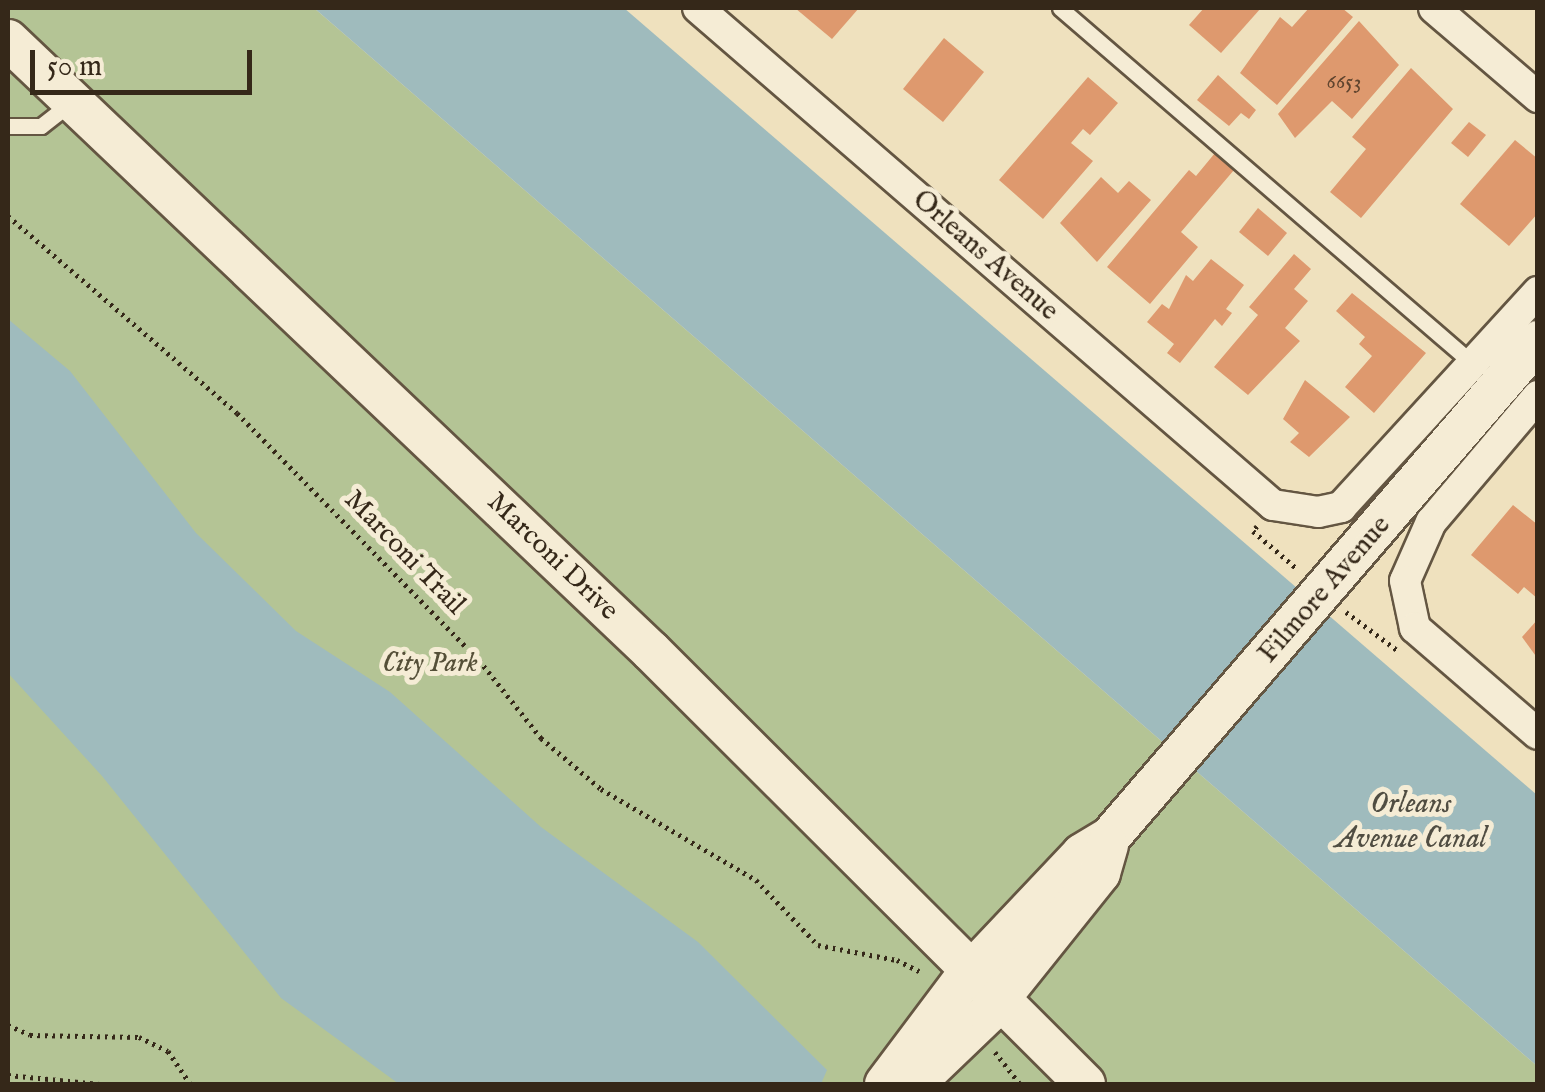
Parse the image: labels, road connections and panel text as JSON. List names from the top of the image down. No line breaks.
{"streets":{"street":["Orleans Avenue","Marconi Drive","Filmore Avenue"],"path":["Marconi Trail"]},"crossings":[["Marconi Drive","Filmore Avenue"]],"water":["Orleans Avenue Canal"],"parks":["City Park"],"house_numbers":["6653"],"scale_bar":"50 m"}
